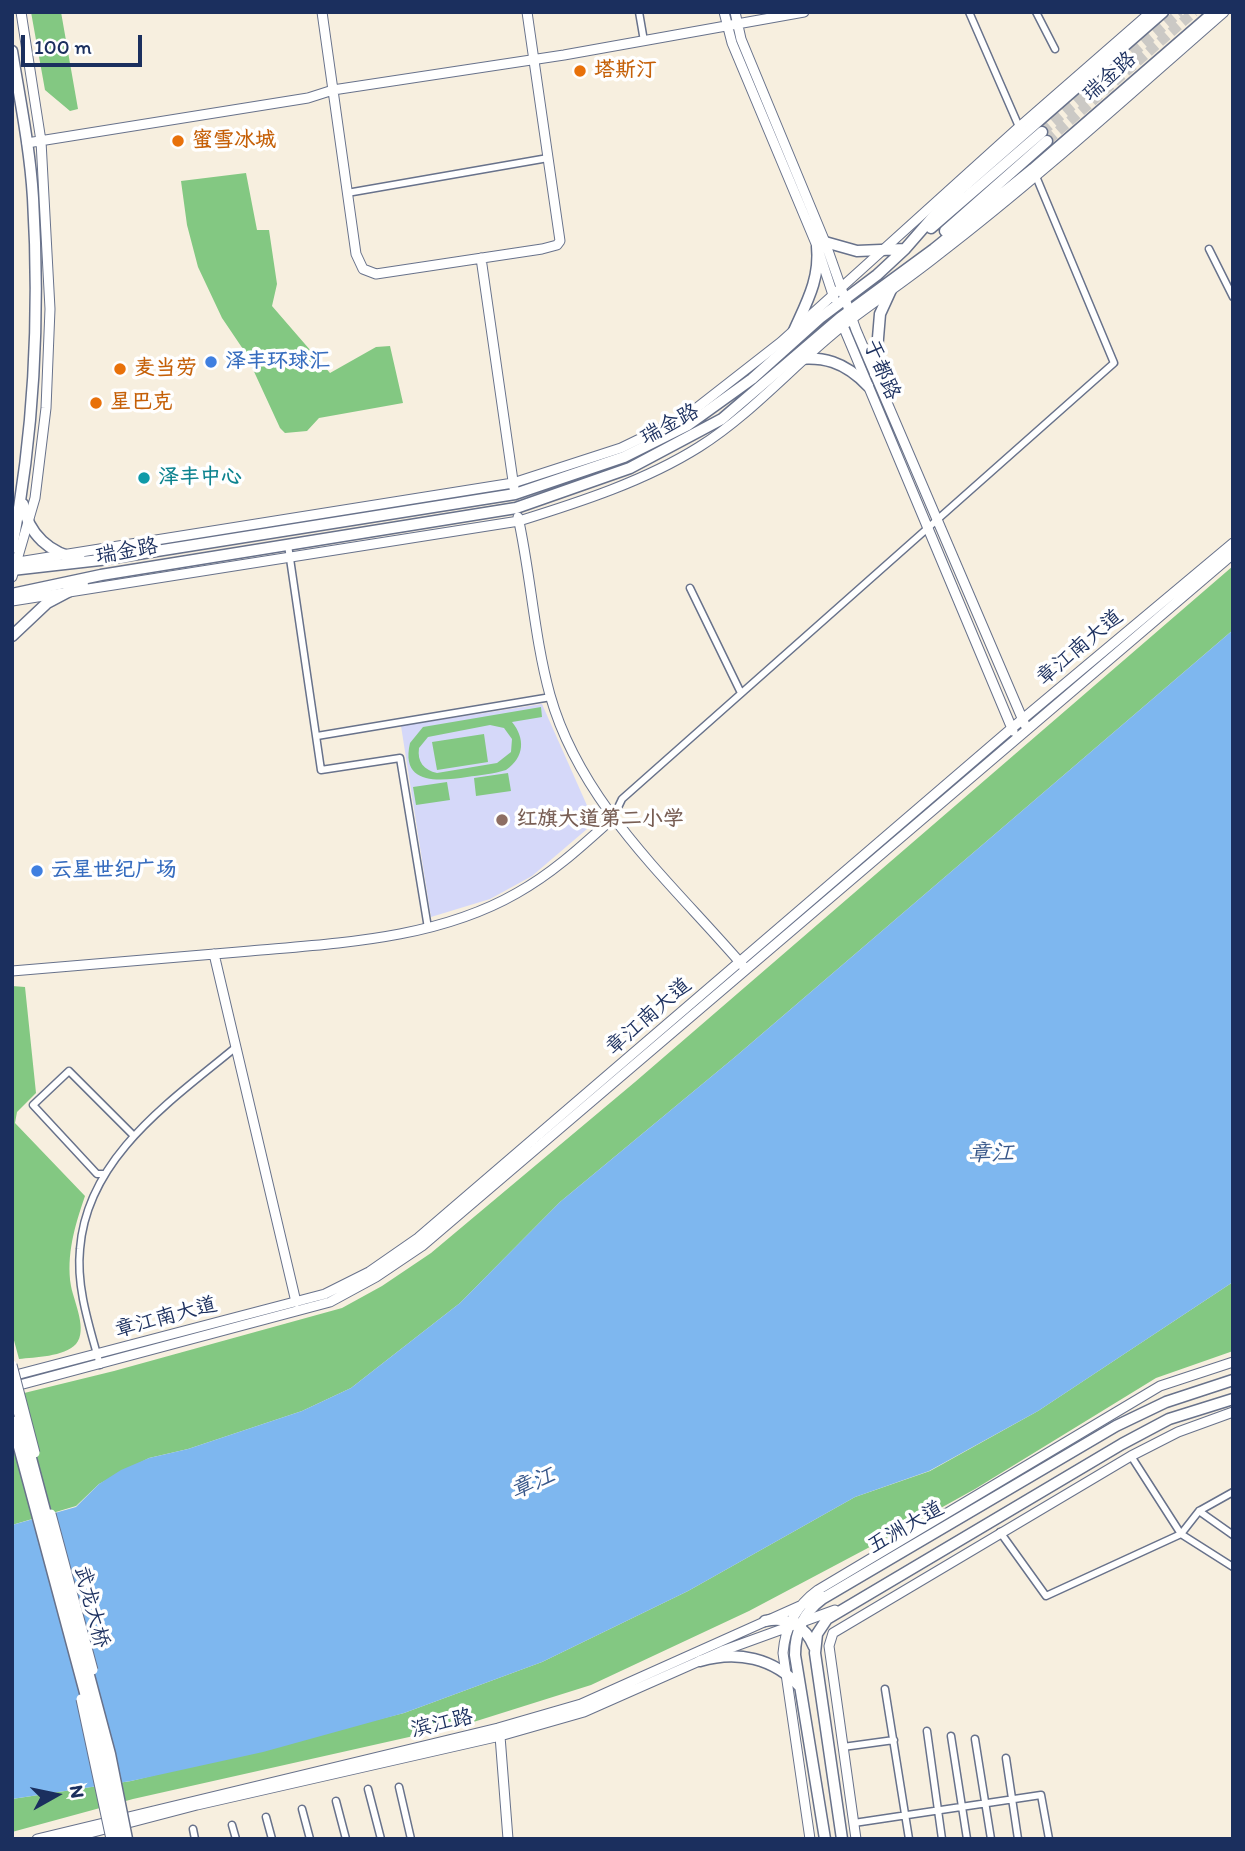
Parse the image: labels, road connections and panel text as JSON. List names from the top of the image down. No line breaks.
{"streets":{"main road":["瑞金路","五洲大道","武龙大桥"],"street":["于都路","章江南大道","滨江路"]},"crossings":[["瑞金路","于都路"],["于都路","章江南大道"],["章江南大道","武龙大桥"],["五洲大道","滨江路"]],"water":["章江"],"places":["塔斯汀","蜜雪冰城","泽丰环球汇","麦当劳","星巴克","泽丰中心","红旗大道第二小学","云星世纪广场"],"scale_bar":"100 m","north":"right"}
